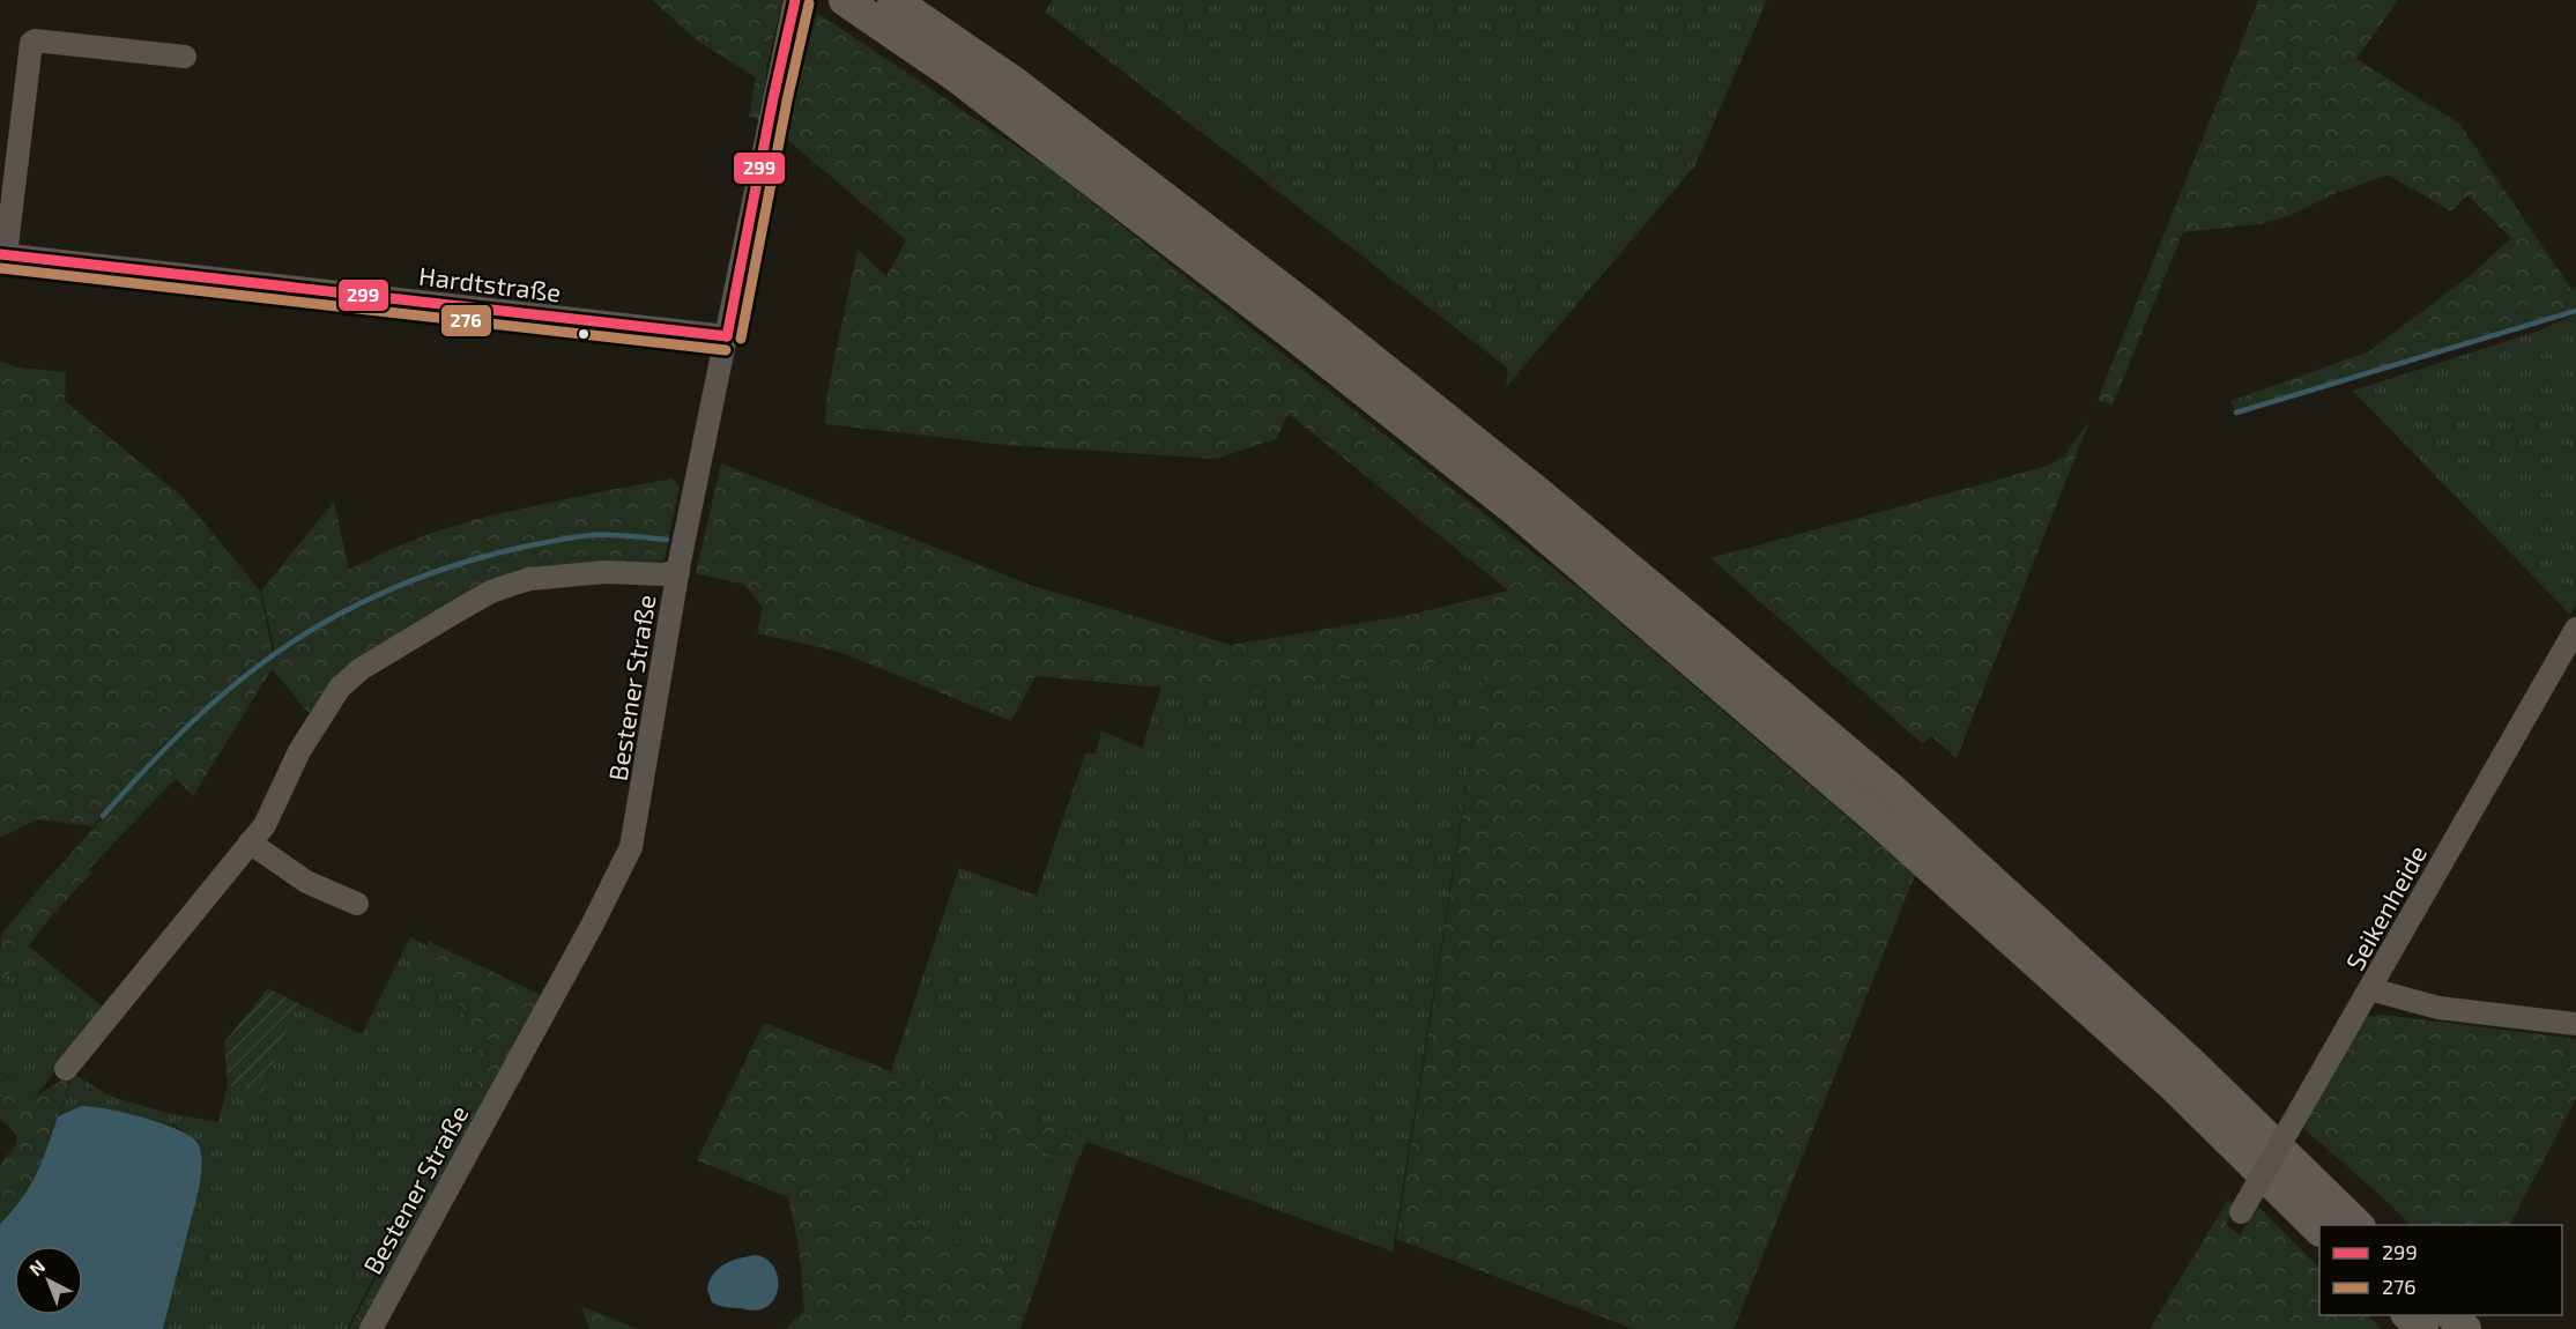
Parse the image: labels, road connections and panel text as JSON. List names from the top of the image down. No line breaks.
{"streets":{"street":["Hardtstraße","Bestener Straße","Seikenheide"]},"crossings":[["Hardtstraße","Bestener Straße"]],"lines":["transit line 299","transit line 276"],"legend":["299","276"],"north":"top left"}
